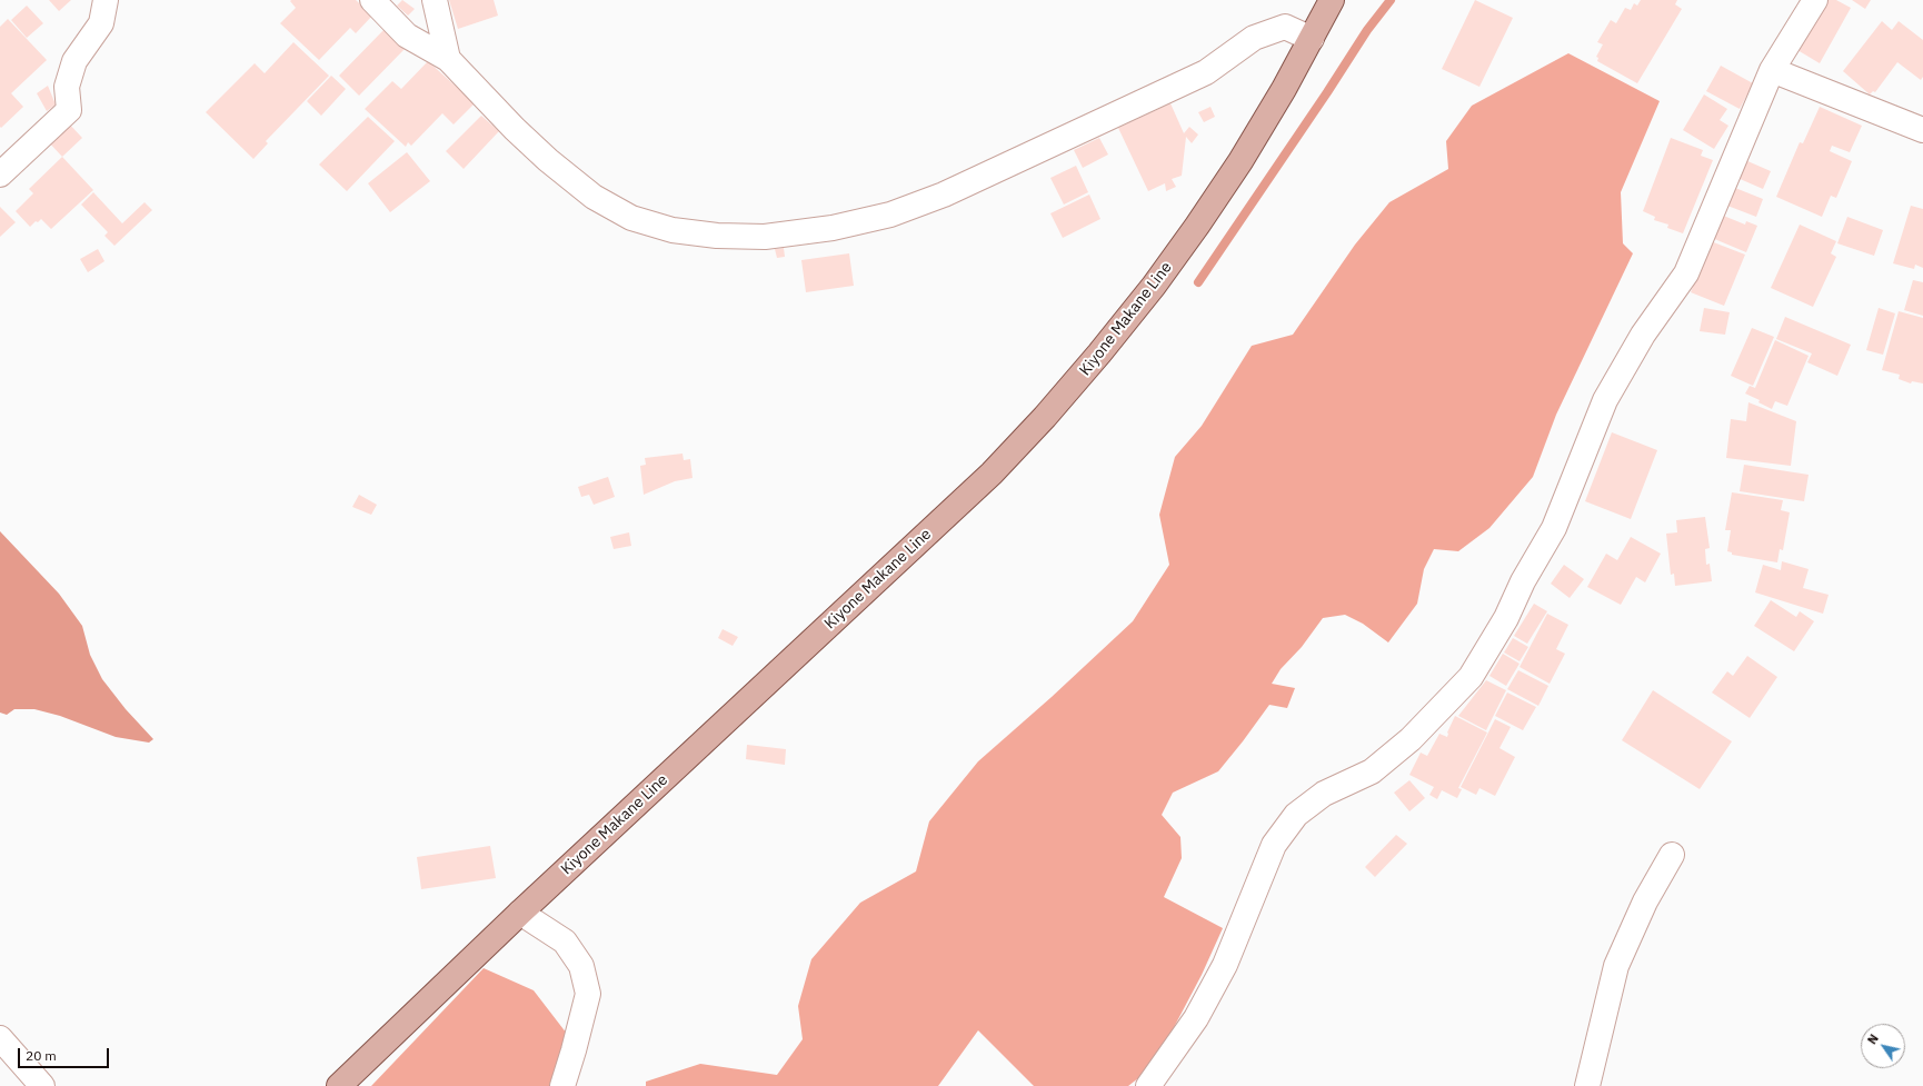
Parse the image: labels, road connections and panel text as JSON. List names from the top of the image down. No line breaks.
{"streets":{"main road":["Kiyone Makane Line"]},"scale_bar":"20 m","north":"top left"}
